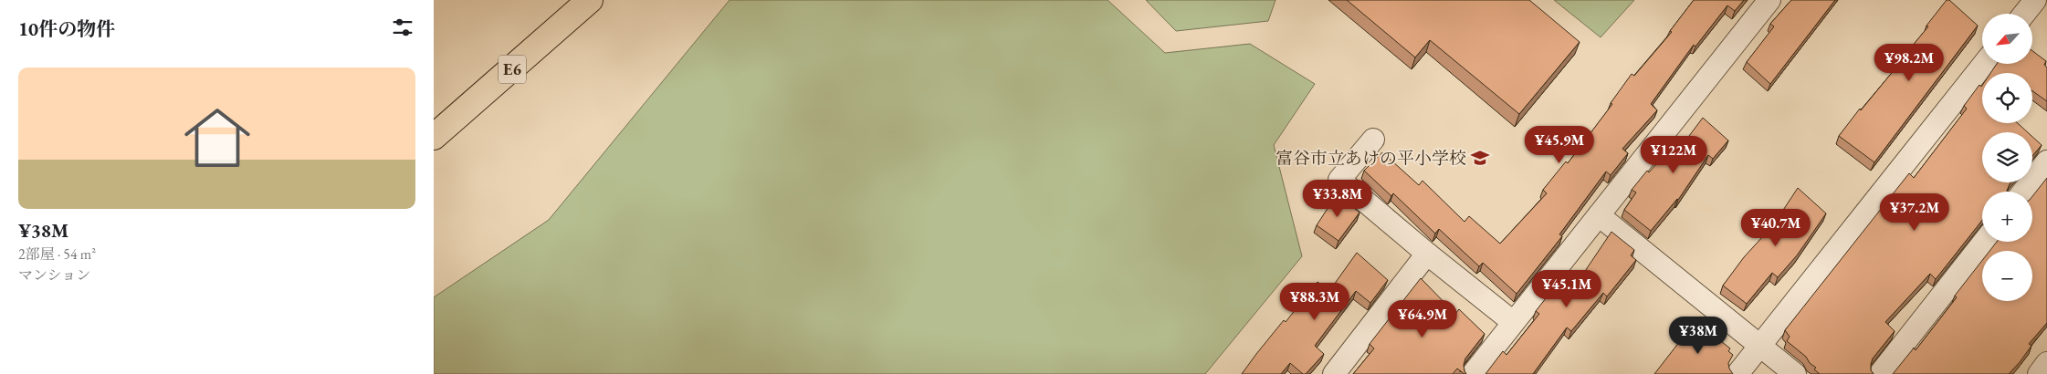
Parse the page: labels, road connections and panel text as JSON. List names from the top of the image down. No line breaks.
{"streets":{"highway":["E6"]},"places":{"school or university":["富谷市立あけの平小学校"]},"north":"bottom left","page":{"heading":"10件の物件","map_buttons":["+","−"],"price":["¥98.2M","¥45.9M","¥122M","¥33.8M","¥37.2M","¥40.7M","¥45.1M","¥88.3M","¥64.9M","¥38M"],"list":[{"name":"¥38M","note":"2部屋 · 54 m² · マンション"}]}}
